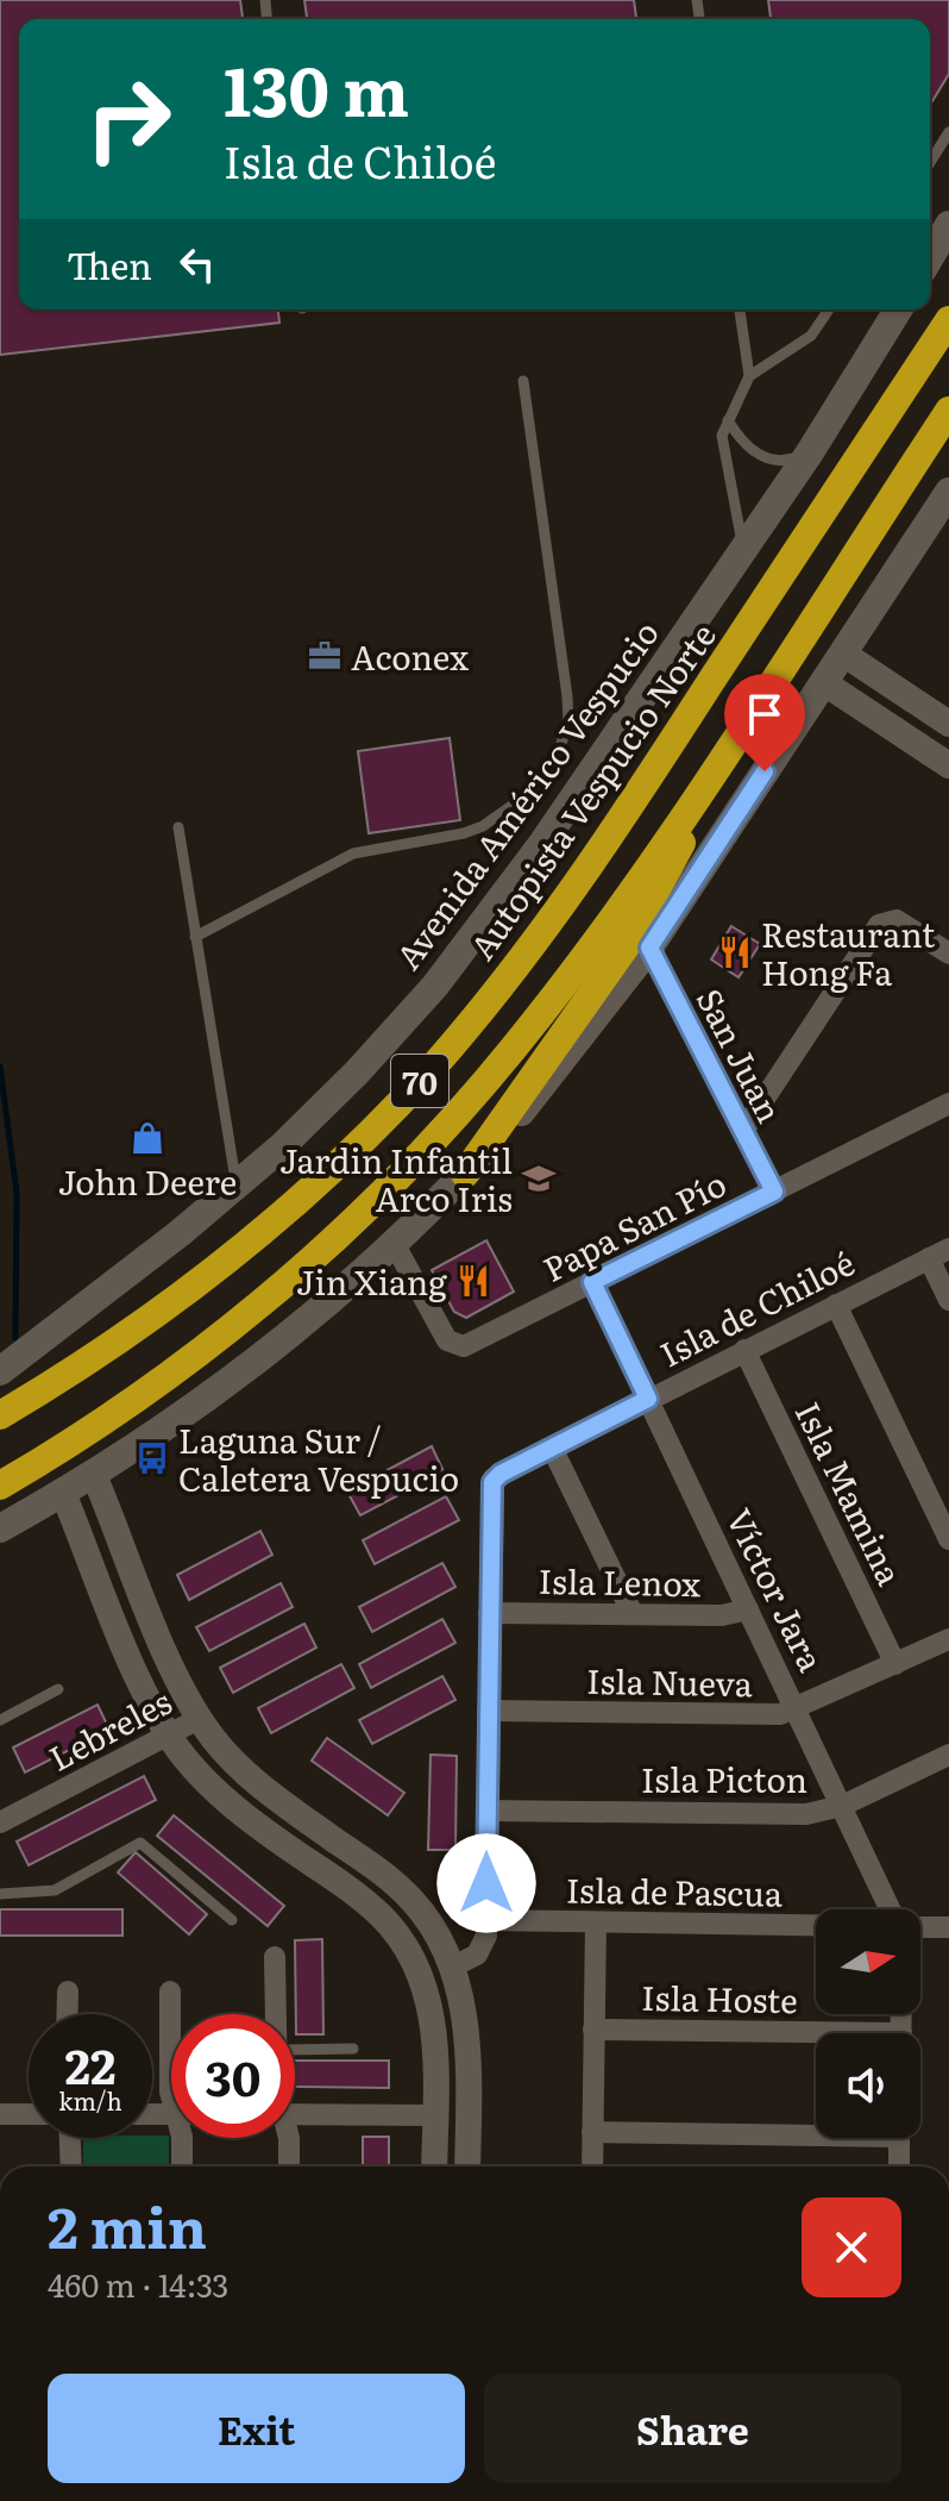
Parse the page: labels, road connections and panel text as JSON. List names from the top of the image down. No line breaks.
{"streets":{"highway":["Autopista Vespucio Norte","70"],"main road":["Avenida Américo Vespucio"],"street":["San Juan","Papa San Pío","Isla de Chiloé","Isla Mamina","Isla Lenox","Víctor Jara","Isla Nueva","Lebreles","Isla Picton","Isla de Pascua","Isla Hoste"]},"crossings":[["San Juan","Papa San Pío"],["Papa San Pío","Víctor Jara"],["Isla de Chiloé","Isla Mamina"],["Isla de Chiloé","Isla Lenox"],["Isla de Chiloé","Víctor Jara"],["Isla Mamina","Isla Nueva"],["Isla Lenox","Víctor Jara"],["Víctor Jara","Isla Nueva"],["Víctor Jara","Isla Picton"]],"places":{"office":["Aconex"],"restaurant":["Restaurant Hong Fa","Jin Xiang"],"shop":["John Deere"],"school or university":["Jardin Infantil Arco Iris"],"bus stop":["Laguna Sur / Caletera Vespucio"]},"north":"right","page":{"turn":["130 m","Isla de Chiloé"],"then":"Then","speed":"22 km/h","limit":"30","heading":["2 min","460 m · 14:33"],"buttons":["Exit","Share"]}}
